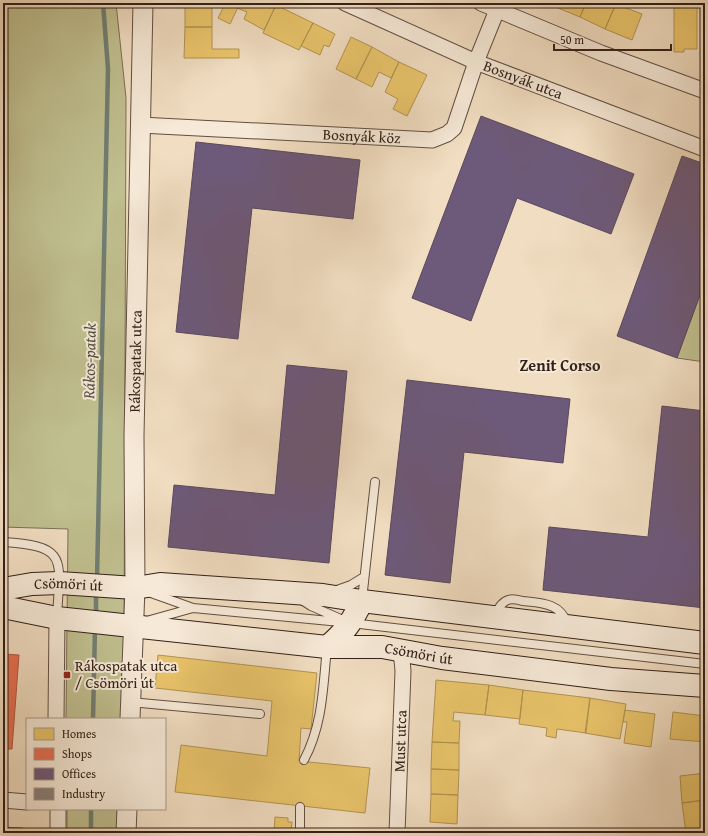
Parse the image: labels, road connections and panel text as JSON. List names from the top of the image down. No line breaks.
{"streets":{"main road":["Csömöri út"],"street":["Bosnyák utca","Bosnyák köz","Rákospatak utca","Must utca"]},"crossings":[["Bosnyák utca","Bosnyák köz"],["Bosnyák köz","Rákospatak utca"],["Rákospatak utca","Csömöri út"],["Csömöri út","Must utca"]],"districts":["Zenit Corso"],"water":["Rákos-patak"],"places":{"transit":["Rákospatak utca / Csömöri út"]},"legend":["Homes","Shops","Offices","Industry"],"scale_bar":"50 m"}
